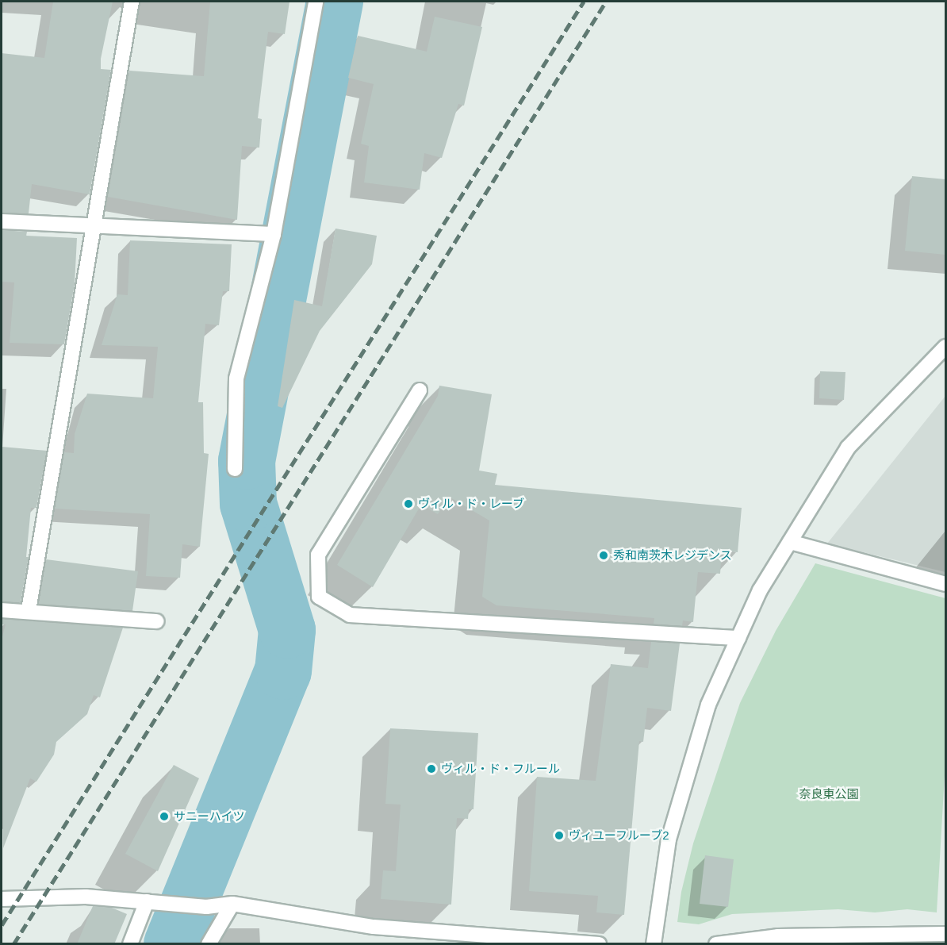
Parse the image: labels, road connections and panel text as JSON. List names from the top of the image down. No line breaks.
{"parks":["奈良東公園"],"places":["ヴィル・ド・レーブ","秀和南茨木レジデンス","ヴィル・ド・フルール","サニーハイツ","ヴィユーフルーブ2"]}
